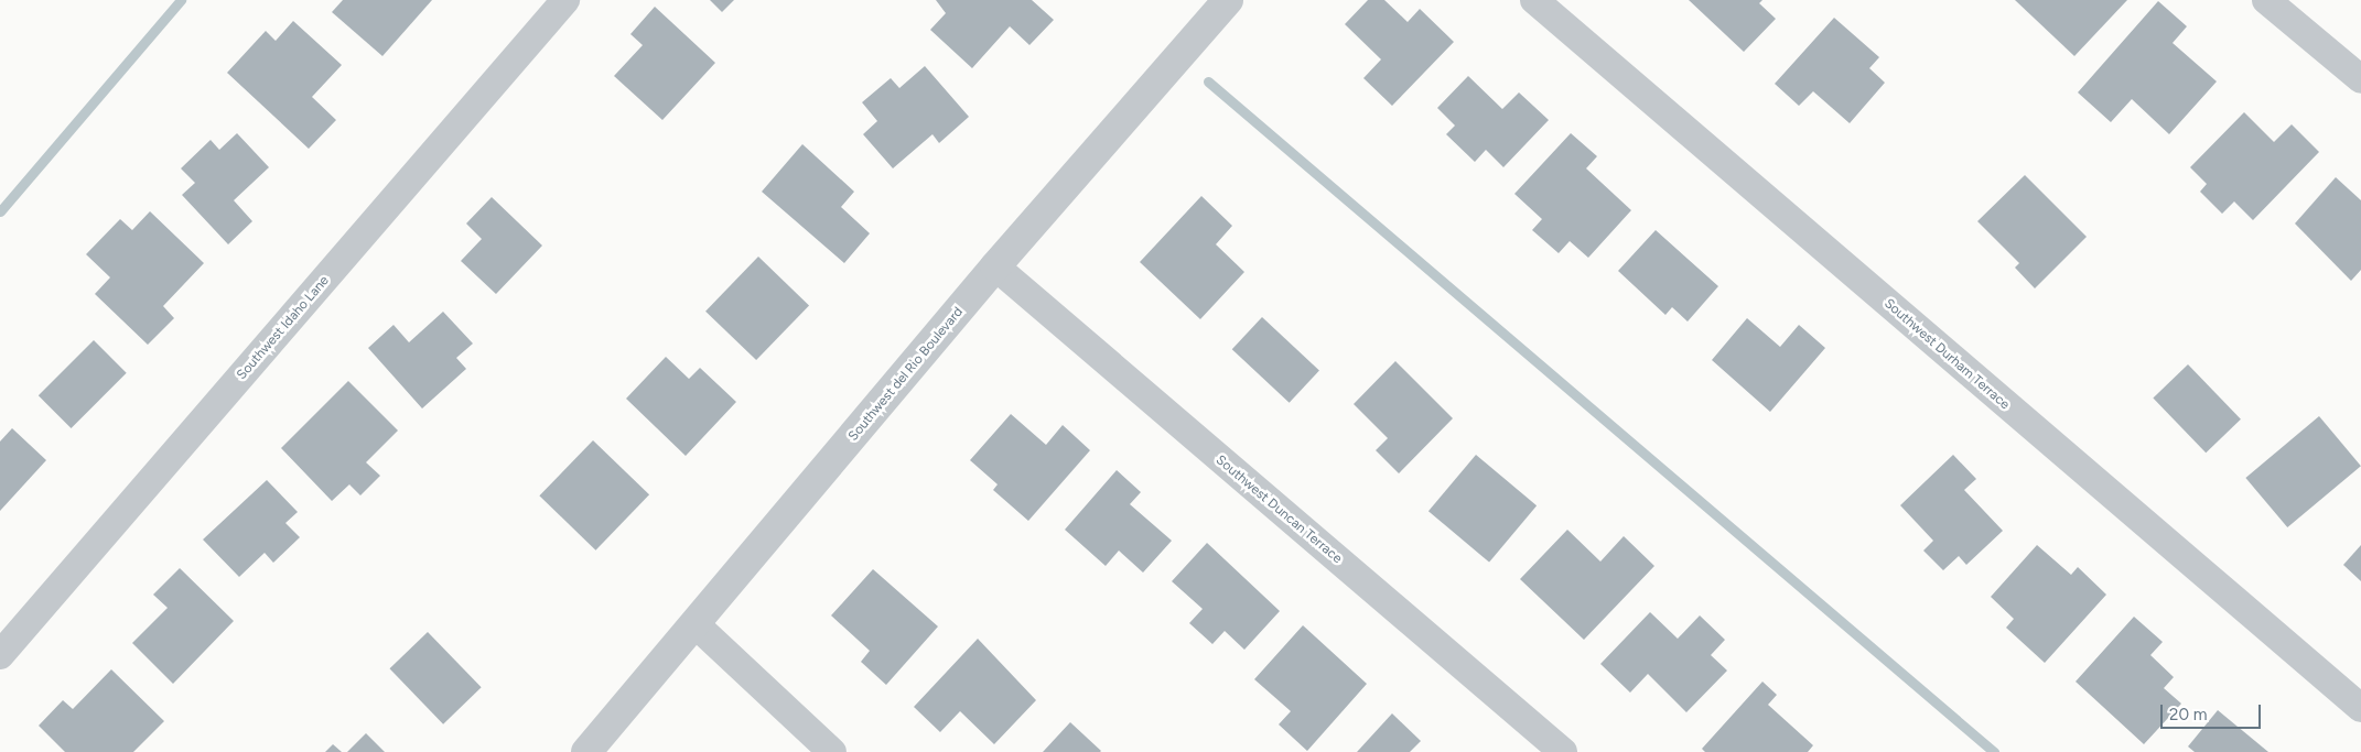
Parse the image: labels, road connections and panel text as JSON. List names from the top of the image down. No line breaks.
{"streets":{"street":["Southwest Idaho Lane","Southwest Durham Terrace","Southwest del Rio Boulevard","Southwest Duncan Terrace"]},"crossings":[["Southwest del Rio Boulevard","Southwest Duncan Terrace"]],"scale_bar":"20 m"}
